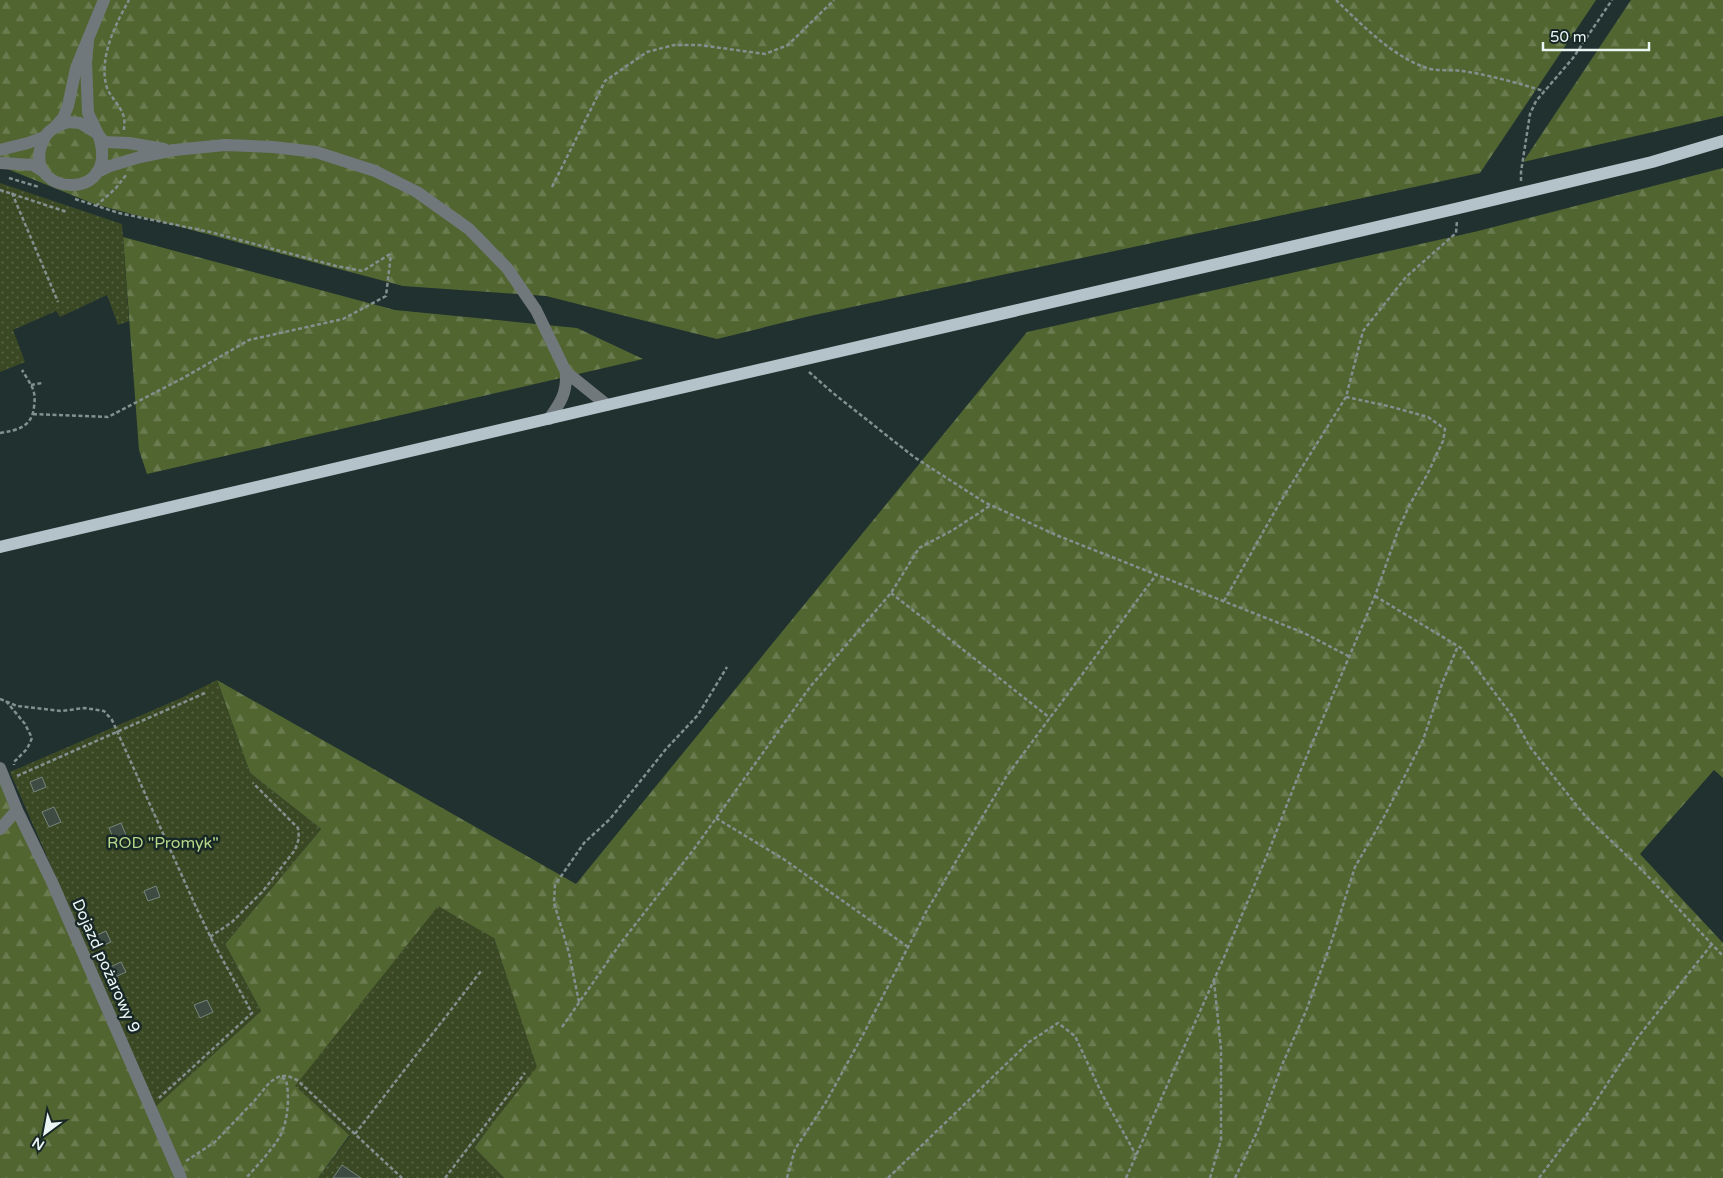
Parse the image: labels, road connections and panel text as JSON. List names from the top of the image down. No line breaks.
{"streets":{"lane":["Dojazd pożarowy 9"]},"parks":["ROD \"Promyk\""],"scale_bar":"50 m","north":"bottom left"}
